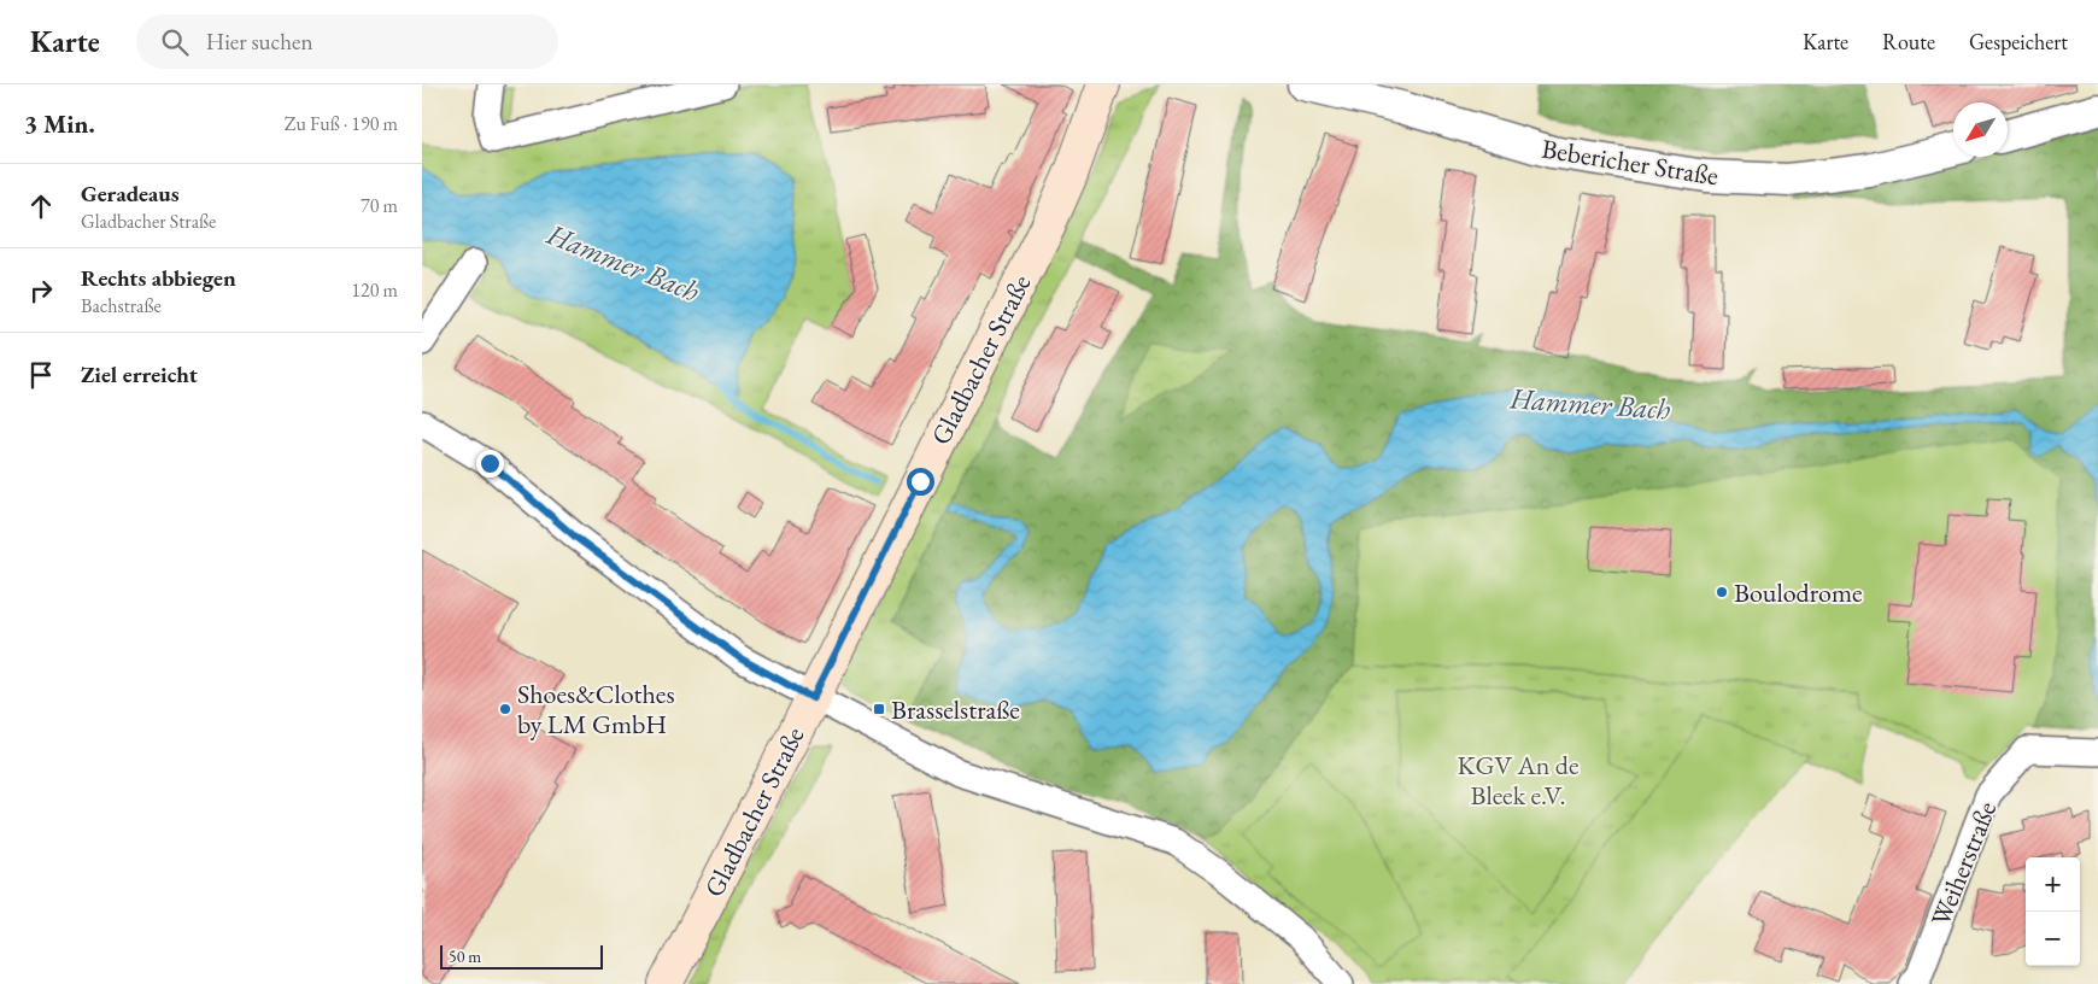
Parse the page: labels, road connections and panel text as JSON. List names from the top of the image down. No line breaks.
{"streets":{"main road":["Gladbacher Straße"],"street":["Bebericher Straße","Weiherstraße"]},"water":["Hammer Bach"],"parks":["KGV An de Bleek e.V."],"places":{"other":["Boulodrome","Shoes&Clothes by LM GmbH"],"transit":["Brasselstraße"]},"scale_bar":"50 m","north":"bottom left","page":{"header":"Karte","search":"Hier suchen","nav":["Karte","Route","Gespeichert"],"heading":["3 Min.","Zu Fuß · 190 m"],"list":[["Geradeaus","Gladbacher Straße","70 m"],["Rechts abbiegen","Bachstraße","120 m"],"Ziel erreicht"],"map_buttons":["+","−"],"scale":"50 m"}}
